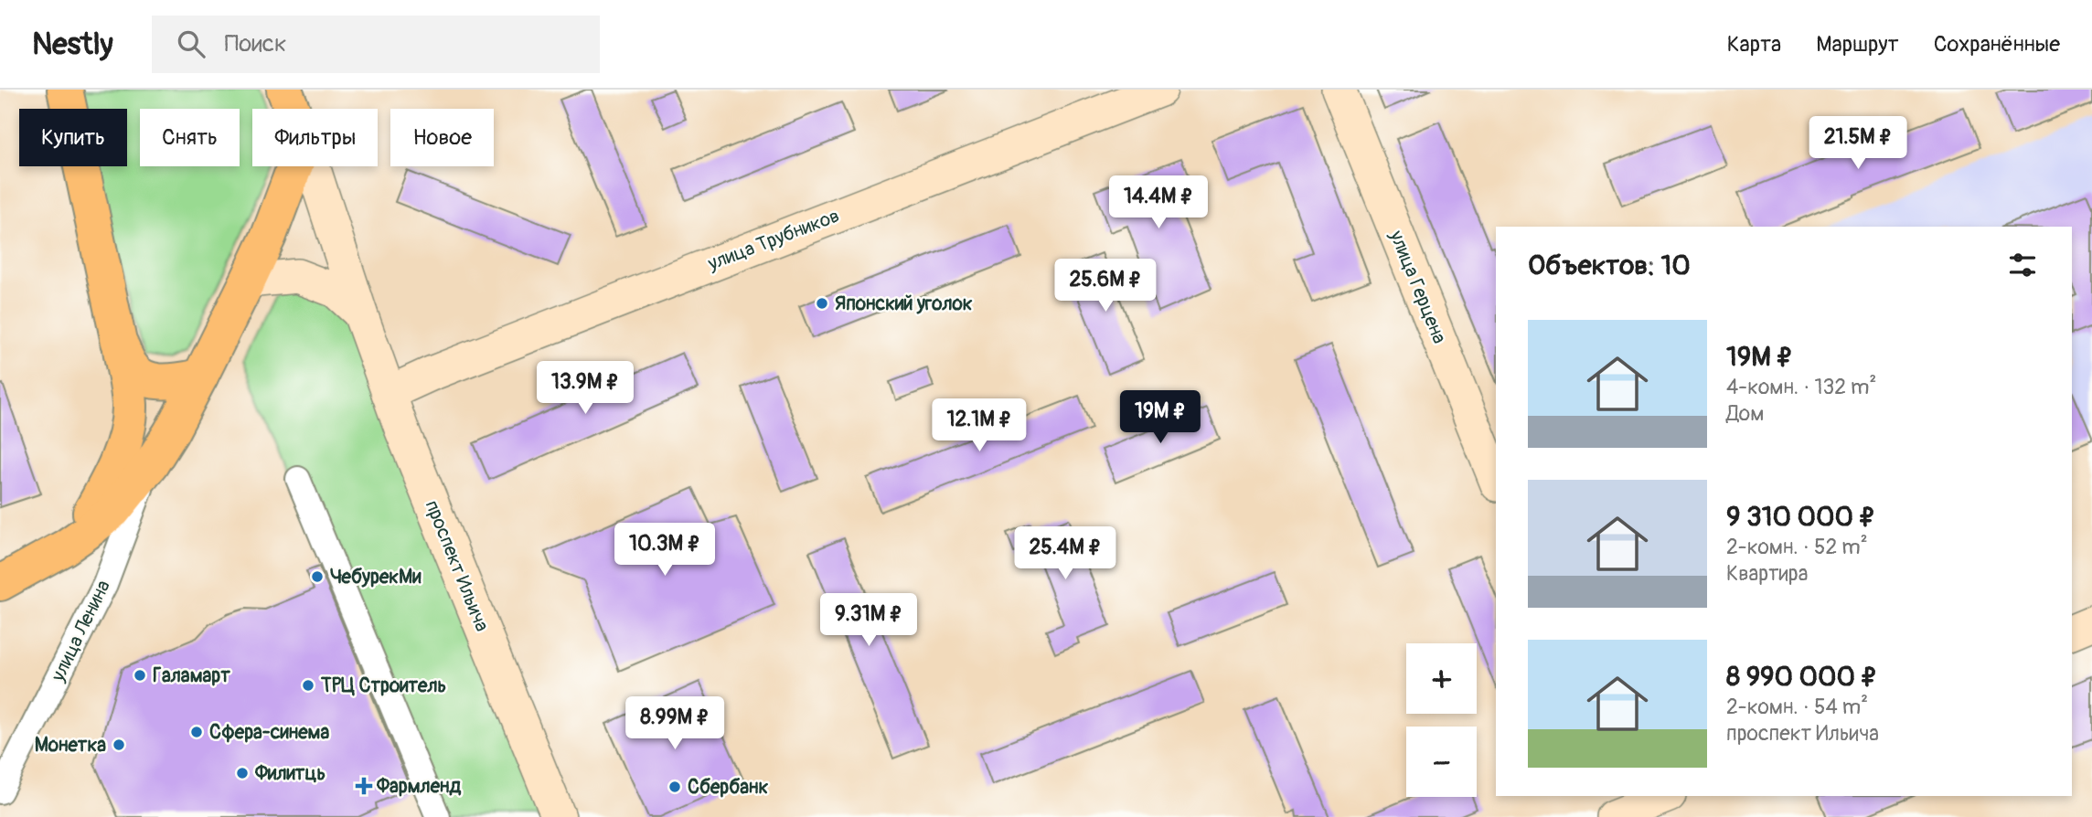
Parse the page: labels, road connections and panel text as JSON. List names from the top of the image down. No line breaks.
{"streets":{"main road":["проспект Ильича","улица Ленина"],"street":["улица Трубников","улица Герцена"]},"crossings":[["улица Трубников","проспект Ильича"],["проспект Ильича","улица Ленина"]],"places":{"other":["Японский уголок","ЧебурекМи","Галамарт","ТРЦ Строитель","Сфера-синема","Монетка","Филитць","Сбербанк"],"health":["Фармленд"]},"page":{"header":"Nestly","search":"Поиск","nav":["Карта","Маршрут","Сохранённые"],"chip":["Купить","Снять","Фильтры","Новое"],"price":["21.5M ₽","14.4M ₽","25.6M ₽","13.9M ₽","19M ₽","12.1M ₽","10.3M ₽","25.4M ₽","9.31M ₽","8.99M ₽"],"heading":"Объектов: 10","list":[{"name":"19M ₽","note":"4-комн. · 132 m² · Дом"},{"name":"9 310 000 ₽","note":"2-комн. · 52 m² · Квартира"},{"name":"8 990 000 ₽","note":"2-комн. · 54 m² · проспект Ильича"}],"map_buttons":["+","−"]}}
